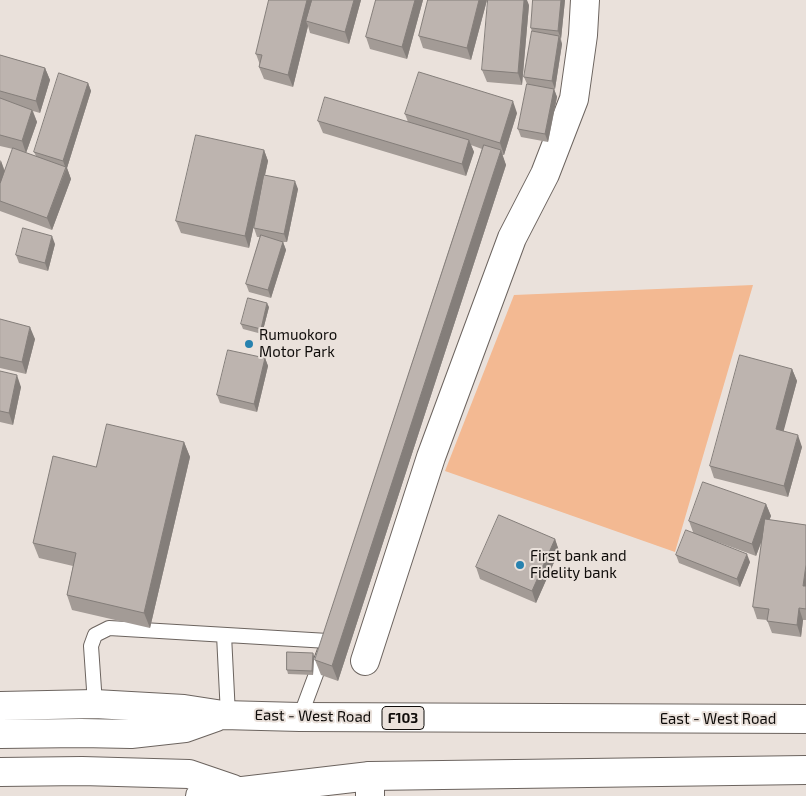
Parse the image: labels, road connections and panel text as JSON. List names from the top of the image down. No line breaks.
{"streets":{"main road":["East - West Road","F103"]},"places":["Rumuokoro Motor Park","First bank and Fidelity bank"]}
